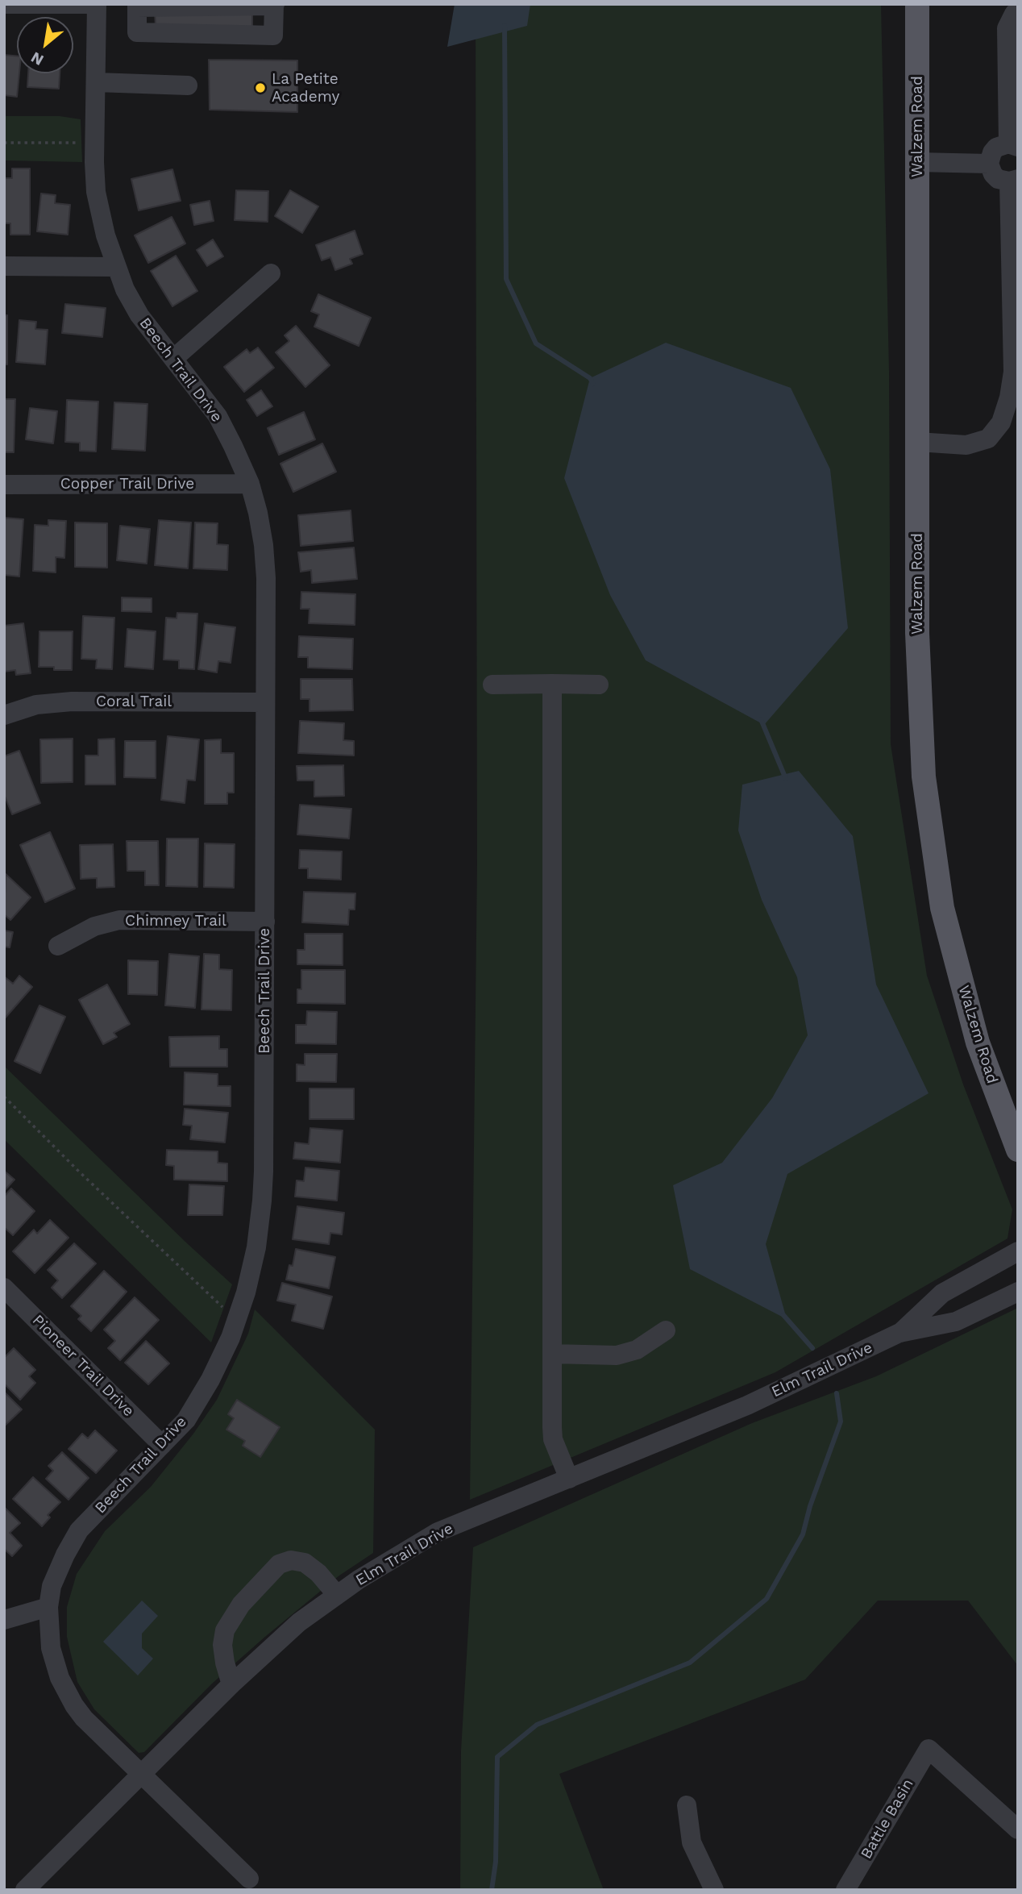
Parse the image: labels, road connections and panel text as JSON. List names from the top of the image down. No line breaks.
{"streets":{"main road":["Walzem Road"],"street":["Beech Trail Drive","Copper Trail Drive","Coral Trail","Chimney Trail","Pioneer Trail Drive","Elm Trail Drive","Battle Basin"]},"crossings":[["Beech Trail Drive","Copper Trail Drive"],["Beech Trail Drive","Coral Trail"],["Beech Trail Drive","Chimney Trail"],["Beech Trail Drive","Pioneer Trail Drive"],["Beech Trail Drive","Elm Trail Drive"]],"places":["La Petite Academy"],"north":"bottom left"}
